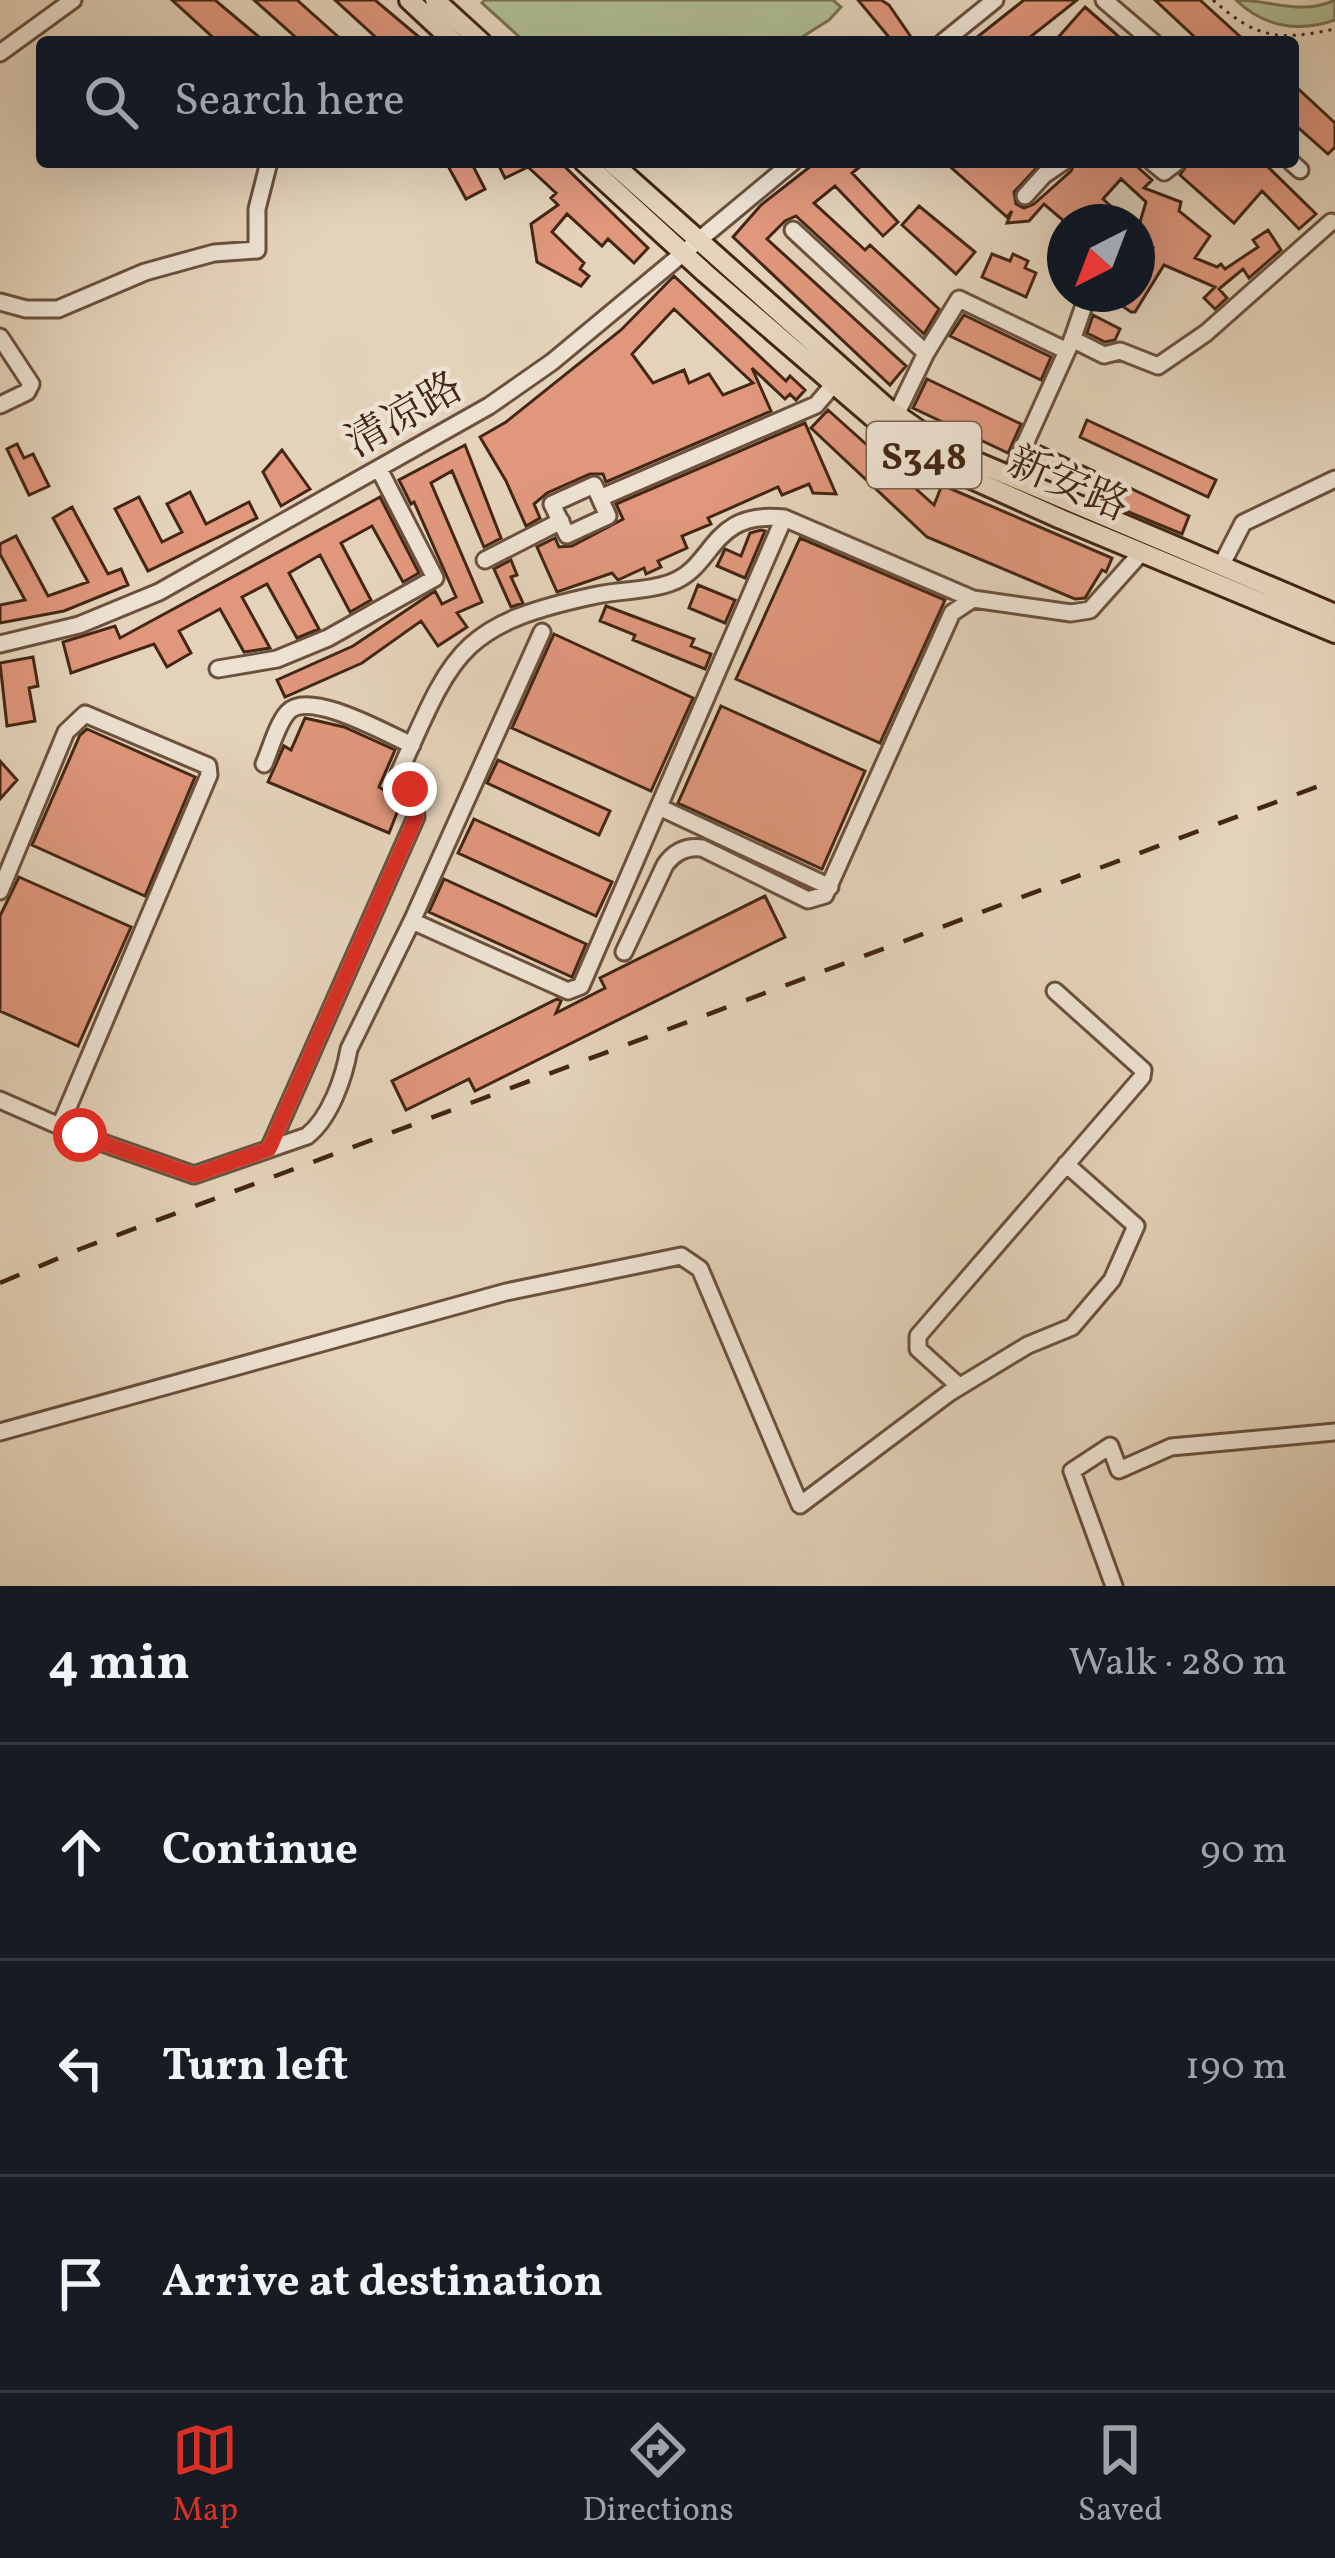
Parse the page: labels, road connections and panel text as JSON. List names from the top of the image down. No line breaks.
{"streets":{"main road":["S348","新安路"],"street":["清凉路"]},"crossings":[["清凉路","新安路"]],"north":"bottom left","page":{"search":"Search here","heading":["4 min","Walk · 280 m"],"list":[["Continue","90 m"],["Turn left","190 m"],"Arrive at destination"],"nav":["Map","Directions","Saved"]}}
